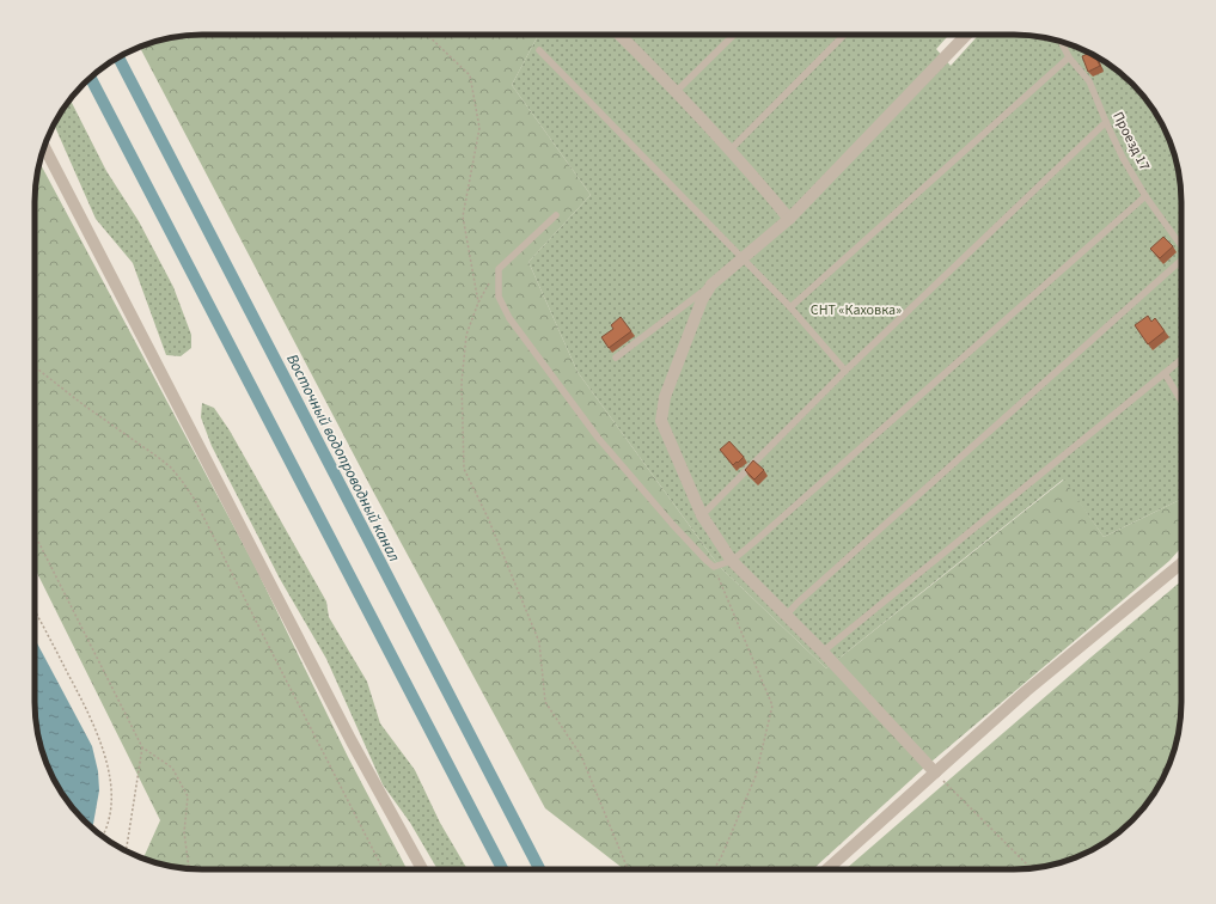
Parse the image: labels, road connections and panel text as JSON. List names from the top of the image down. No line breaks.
{"streets":{"lane":["Проезд 17"]},"water":["Восточный водопроводный канал"],"parks":["СНТ «Каховка»"]}
